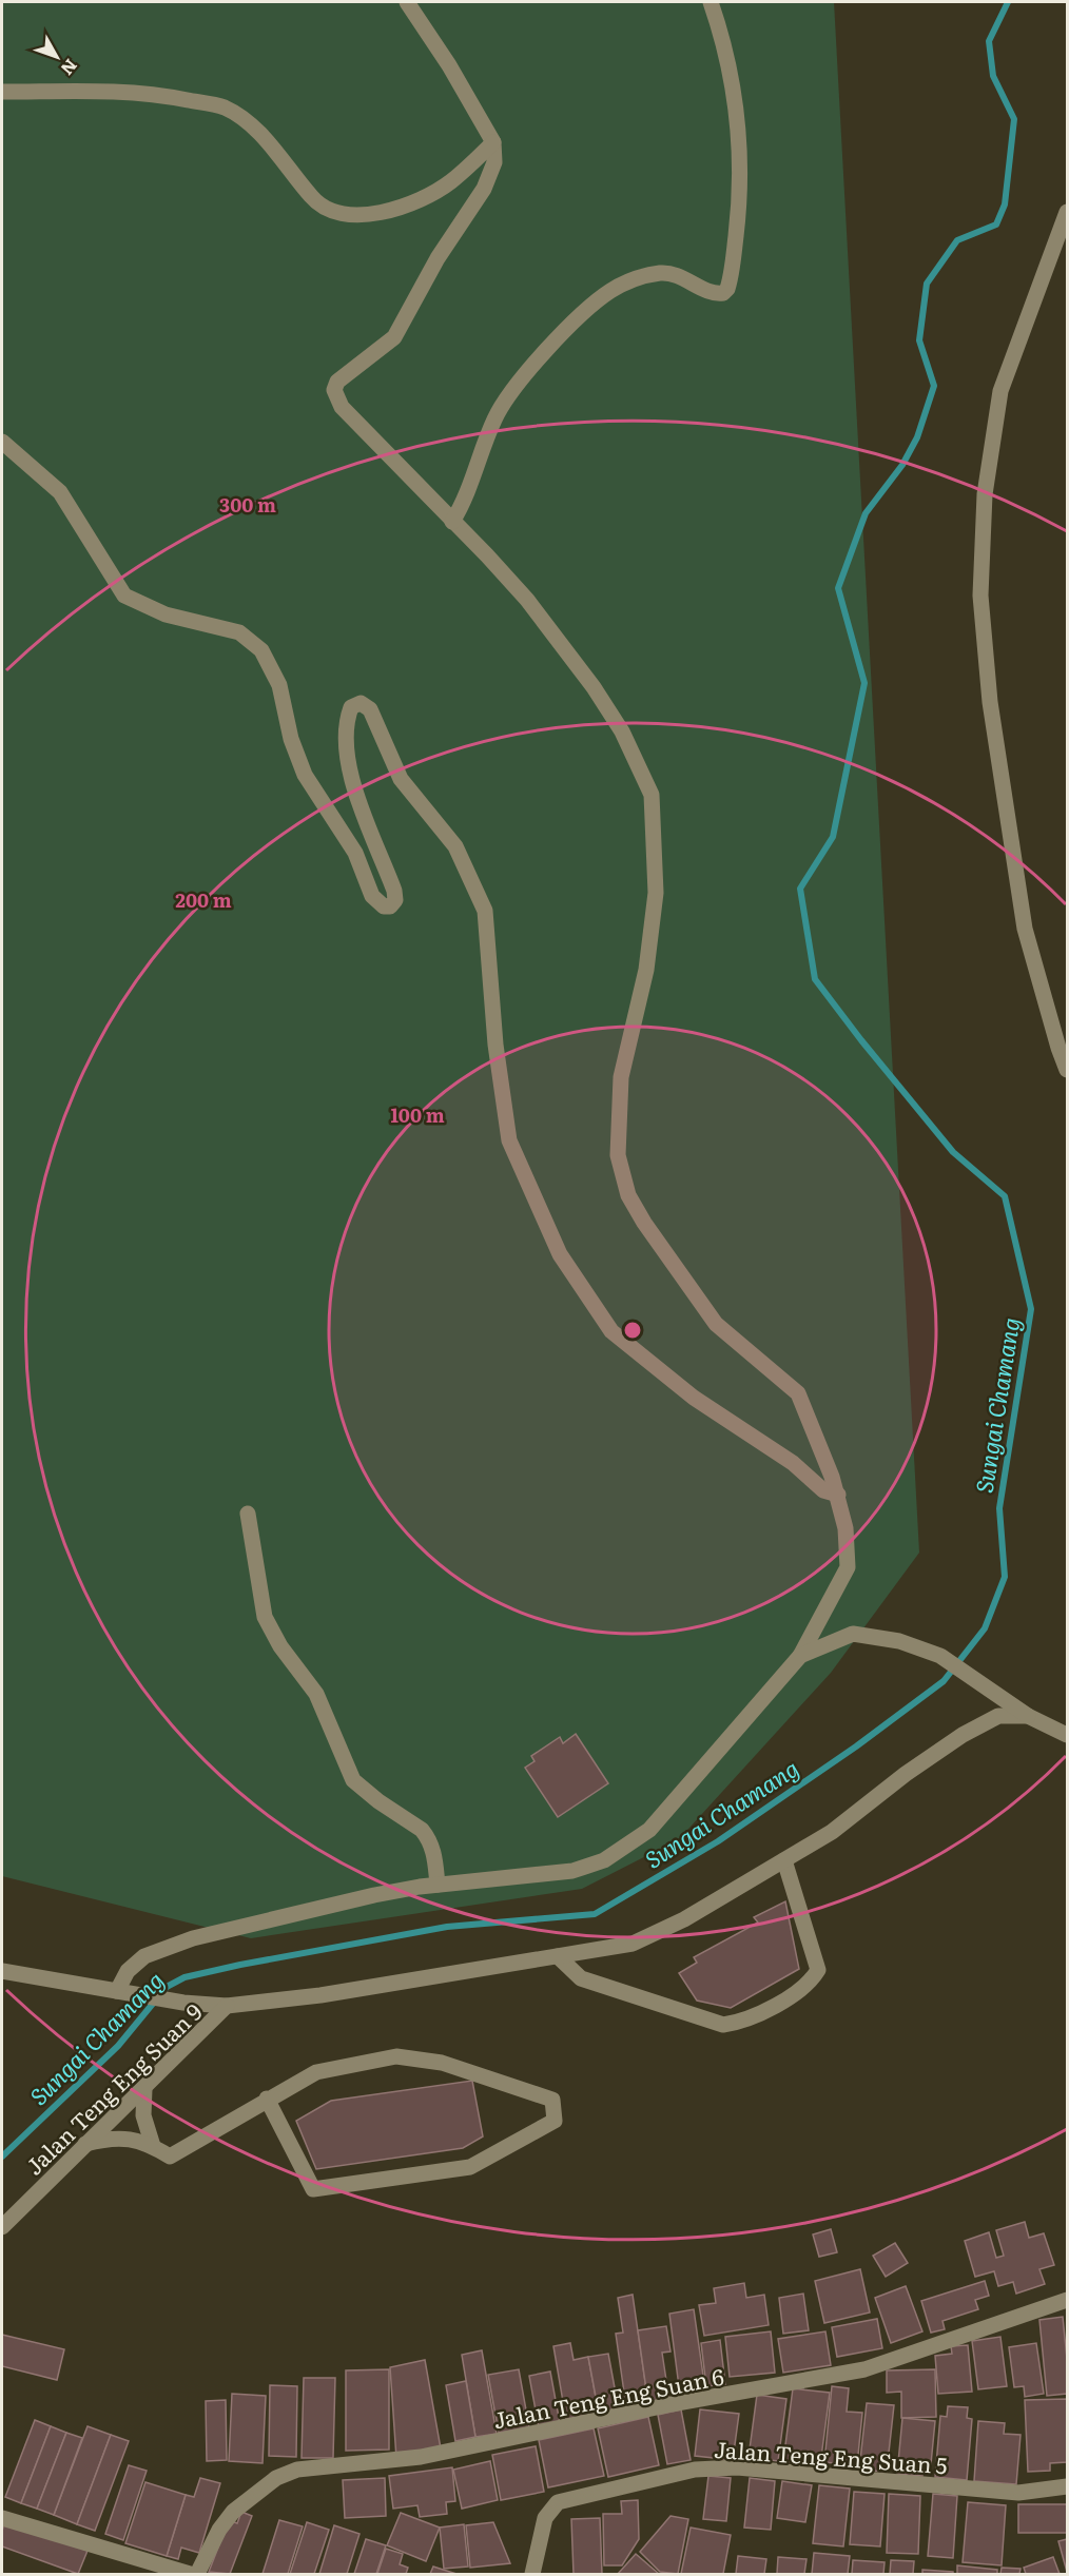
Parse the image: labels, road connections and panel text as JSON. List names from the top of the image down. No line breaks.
{"streets":{"street":["Jalan Teng Eng Suan 9","Jalan Teng Eng Suan 6","Jalan Teng Eng Suan 5"]},"water":["Sungai Chamang"],"north":"bottom right","rings":["300 m","200 m","100 m"]}
